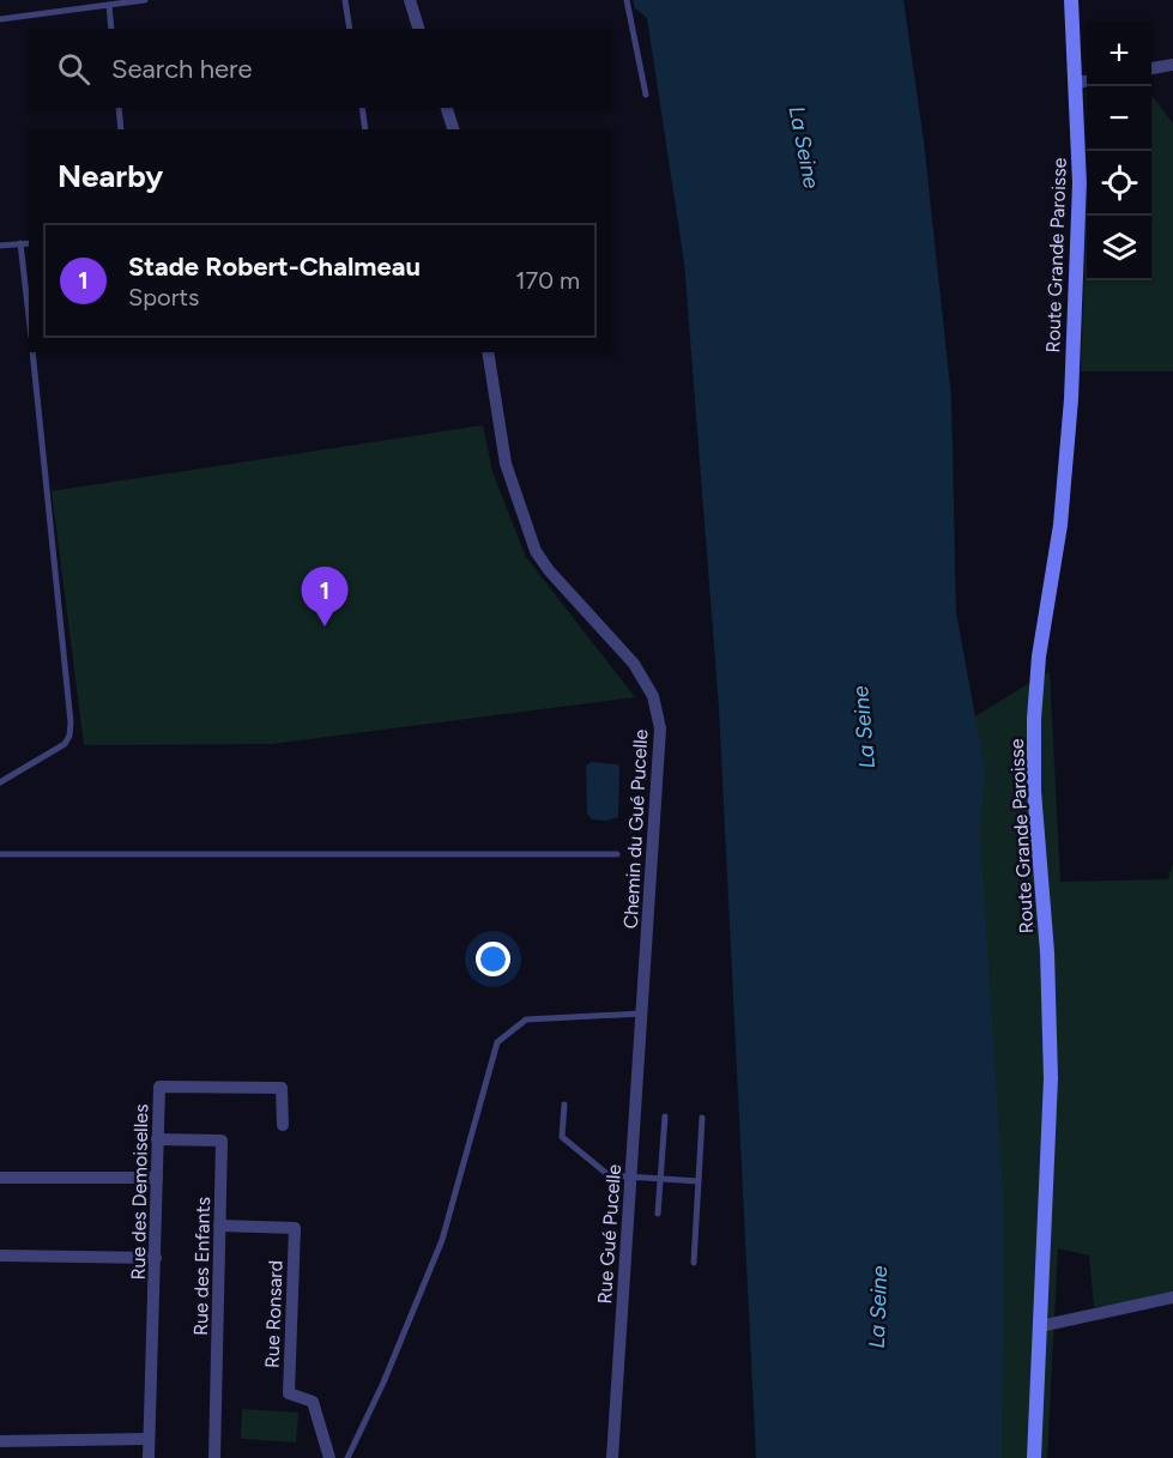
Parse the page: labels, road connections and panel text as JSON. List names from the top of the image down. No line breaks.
{"streets":{"main road":["Route Grande Paroisse"],"street":["Chemin du Gué Pucelle","Rue des Demoiselles","Rue Gué Pucelle","Rue des Enfants","Rue Ronsard"]},"crossings":[["Chemin du Gué Pucelle","Rue Gué Pucelle"],["Rue des Demoiselles","Rue des Enfants"],["Rue des Enfants","Rue Ronsard"]],"water":["La Seine"],"page":{"map_buttons":["+","−"],"search":"Search here","heading":"Nearby","list":[{"mark":"1","name":"Stade Robert-Chalmeau","note":"Sports","value":"170 m"}],"pins":"1"}}
